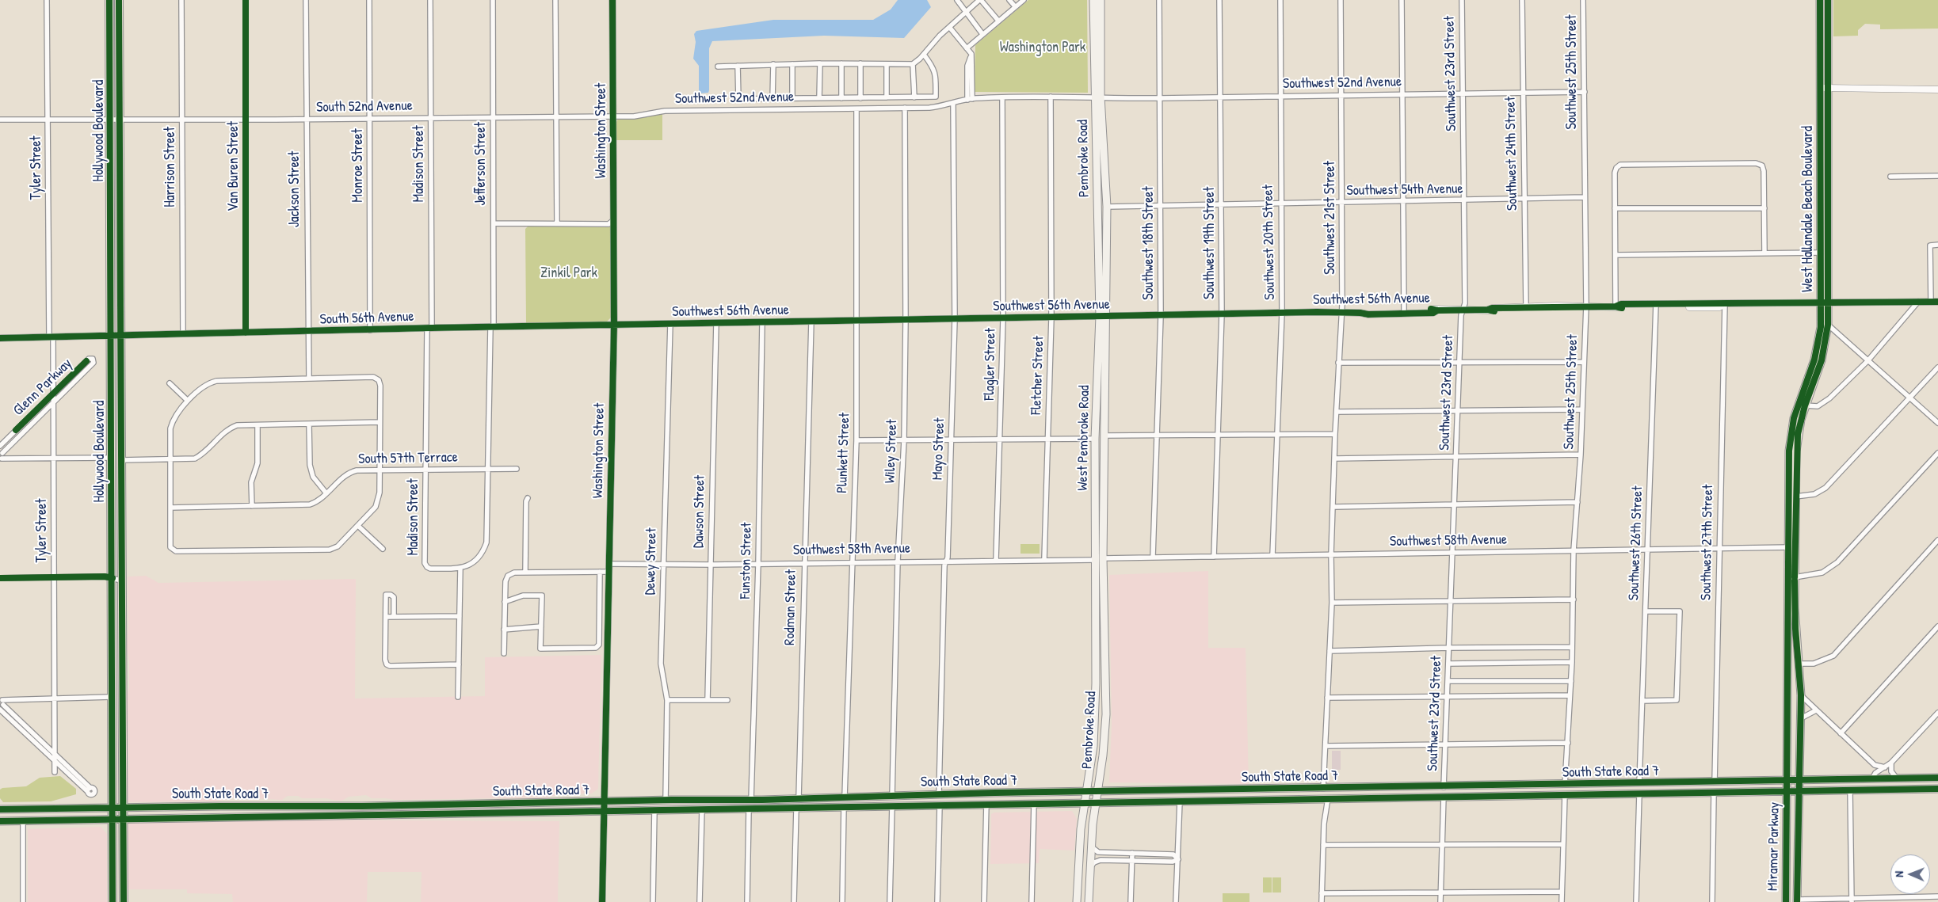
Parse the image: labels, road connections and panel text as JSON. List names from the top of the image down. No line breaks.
{"streets":{"highway":["Hollywood Boulevard"],"main road":["Pembroke Road","West Hallandale Beach Boulevard","West Pembroke Road","South State Road 7","Miramar Parkway"],"street":["Southwest 25th Street","Southwest 23rd Street","Southwest 52nd Avenue","South 52nd Avenue","Washington Street","Southwest 24th Street","Madison Street","Jefferson Street","Monroe Street","Van Buren Street","Harrison Street","Tyler Street","Jackson Street","Southwest 54th Avenue","Southwest 21st Street","Southwest 20th Street","Southwest 18th Street","Southwest 19th Street","Southwest 56th Avenue","South 56th Avenue","Flagler Street","Fletcher Street","Glenn Parkway","Mayo Street","Wiley Street","Plunkett Street","South 57th Terrace","Dawson Street","Southwest 58th Avenue","Southwest 27th Street","Southwest 26th Street","Funston Street","Dewey Street","Rodman Street"]},"crossings":[["Southwest 25th Street","Southwest 52nd Avenue"],["Southwest 25th Street","Southwest 54th Avenue"],["Southwest 25th Street","Southwest 56th Avenue"],["Southwest 25th Street","Southwest 58th Avenue"],["Southwest 25th Street","South State Road 7"],["Southwest 23rd Street","Southwest 52nd Avenue"],["Southwest 23rd Street","Southwest 54th Avenue"],["Southwest 23rd Street","Southwest 56th Avenue"],["Southwest 23rd Street","Southwest 58th Avenue"],["Southwest 23rd Street","South State Road 7"],["Southwest 52nd Avenue","South 52nd Avenue"],["Southwest 52nd Avenue","Washington Street"],["Southwest 52nd Avenue","Southwest 24th Street"],["Southwest 52nd Avenue","Pembroke Road"],["Southwest 52nd Avenue","Southwest 21st Street"],["Southwest 52nd Avenue","Southwest 20th Street"],["Southwest 52nd Avenue","Southwest 18th Street"],["Southwest 52nd Avenue","Southwest 19th Street"],["Southwest 52nd Avenue","Plunkett Street"],["South 52nd Avenue","Hollywood Boulevard"],["South 52nd Avenue","Washington Street"],["South 52nd Avenue","Madison Street"],["South 52nd Avenue","Jefferson Street"],["South 52nd Avenue","Monroe Street"],["South 52nd Avenue","Van Buren Street"],["South 52nd Avenue","Harrison Street"],["South 52nd Avenue","Tyler Street"],["South 52nd Avenue","Jackson Street"],["Hollywood Boulevard","South 56th Avenue"],["Hollywood Boulevard","South State Road 7"],["Washington Street","Southwest 56th Avenue"],["Washington Street","South 56th Avenue"],["Washington Street","Southwest 58th Avenue"],["Washington Street","South State Road 7"],["Southwest 24th Street","Southwest 54th Avenue"],["Southwest 24th Street","Southwest 56th Avenue"],["Pembroke Road","Southwest 54th Avenue"],["Pembroke Road","Southwest 56th Avenue"],["Pembroke Road","West Pembroke Road"],["Pembroke Road","Southwest 58th Avenue"],["Pembroke Road","South State Road 7"],["Madison Street","Jefferson Street"],["Madison Street","South 56th Avenue"],["Madison Street","South 57th Terrace"],["Jefferson Street","South 56th Avenue"],["Jefferson Street","South 57th Terrace"],["Monroe Street","South 56th Avenue"],["Van Buren Street","South 56th Avenue"],["Harrison Street","South 56th Avenue"],["Tyler Street","South 56th Avenue"],["Tyler Street","Glenn Parkway"],["Jackson Street","South 56th Avenue"],["Southwest 54th Avenue","Southwest 21st Street"],["Southwest 54th Avenue","Southwest 20th Street"],["Southwest 54th Avenue","Southwest 18th Street"],["Southwest 54th Avenue","Southwest 19th Street"],["West Hallandale Beach Boulevard","Southwest 56th Avenue"],["West Hallandale Beach Boulevard","Southwest 58th Avenue"],["West Hallandale Beach Boulevard","South State Road 7"],["West Hallandale Beach Boulevard","Miramar Parkway"],["Southwest 21st Street","Southwest 56th Avenue"],["Southwest 21st Street","Southwest 58th Avenue"],["Southwest 21st Street","South State Road 7"],["Southwest 20th Street","Southwest 56th Avenue"],["Southwest 20th Street","Southwest 58th Avenue"],["Southwest 18th Street","Southwest 56th Avenue"],["Southwest 18th Street","Southwest 58th Avenue"],["Southwest 19th Street","Southwest 56th Avenue"],["Southwest 19th Street","Southwest 58th Avenue"],["Southwest 56th Avenue","South 56th Avenue"],["Southwest 56th Avenue","Flagler Street"],["Southwest 56th Avenue","Fletcher Street"],["Southwest 56th Avenue","West Pembroke Road"],["Southwest 56th Avenue","Mayo Street"],["Southwest 56th Avenue","Wiley Street"],["Southwest 56th Avenue","Plunkett Street"],["Southwest 56th Avenue","Dawson Street"],["Southwest 56th Avenue","Southwest 27th Street"],["Southwest 56th Avenue","Southwest 26th Street"],["Southwest 56th Avenue","Funston Street"],["Southwest 56th Avenue","Dewey Street"],["Southwest 56th Avenue","Rodman Street"],["Flagler Street","Southwest 58th Avenue"],["Fletcher Street","Southwest 58th Avenue"],["West Pembroke Road","Southwest 58th Avenue"],["Mayo Street","Southwest 58th Avenue"],["Mayo Street","South State Road 7"],["Wiley Street","Southwest 58th Avenue"],["Wiley Street","South State Road 7"],["Plunkett Street","Southwest 58th Avenue"],["Plunkett Street","South State Road 7"],["Dawson Street","Southwest 58th Avenue"],["Southwest 58th Avenue","Southwest 27th Street"],["Southwest 58th Avenue","Southwest 26th Street"],["Southwest 58th Avenue","Funston Street"],["Southwest 58th Avenue","Dewey Street"],["Southwest 58th Avenue","Rodman Street"],["Southwest 27th Street","South State Road 7"],["Southwest 26th Street","South State Road 7"],["Funston Street","South State Road 7"],["Dewey Street","South State Road 7"],["Rodman Street","South State Road 7"],["South State Road 7","Miramar Parkway"]],"parks":["Washington Park","Zinkil Park"],"north":"left"}
